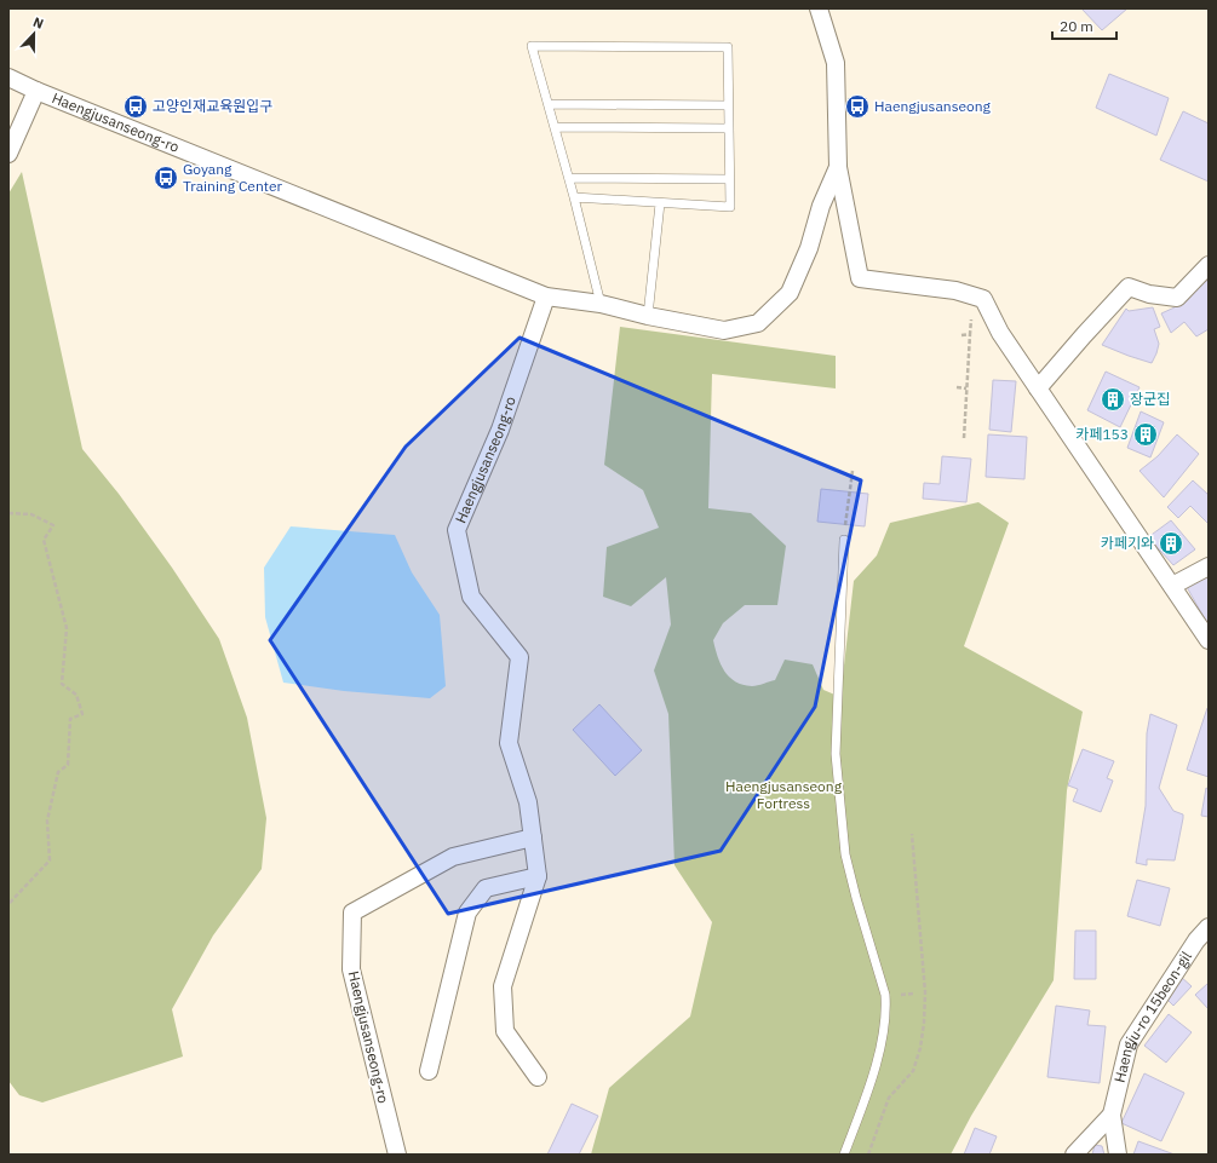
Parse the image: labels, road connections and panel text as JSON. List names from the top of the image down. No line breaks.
{"streets":{"street":["Haengjusanseong-ro","Haengju-ro 15beon-gil"]},"parks":["Haengjusanseong Fortress"],"places":{"bus stop":["고양인재교육원입구","Haengjusanseong","Goyang Training Center"],"building":["장군집","카페153","카페기와"]},"scale_bar":"20 m","north":"top"}
